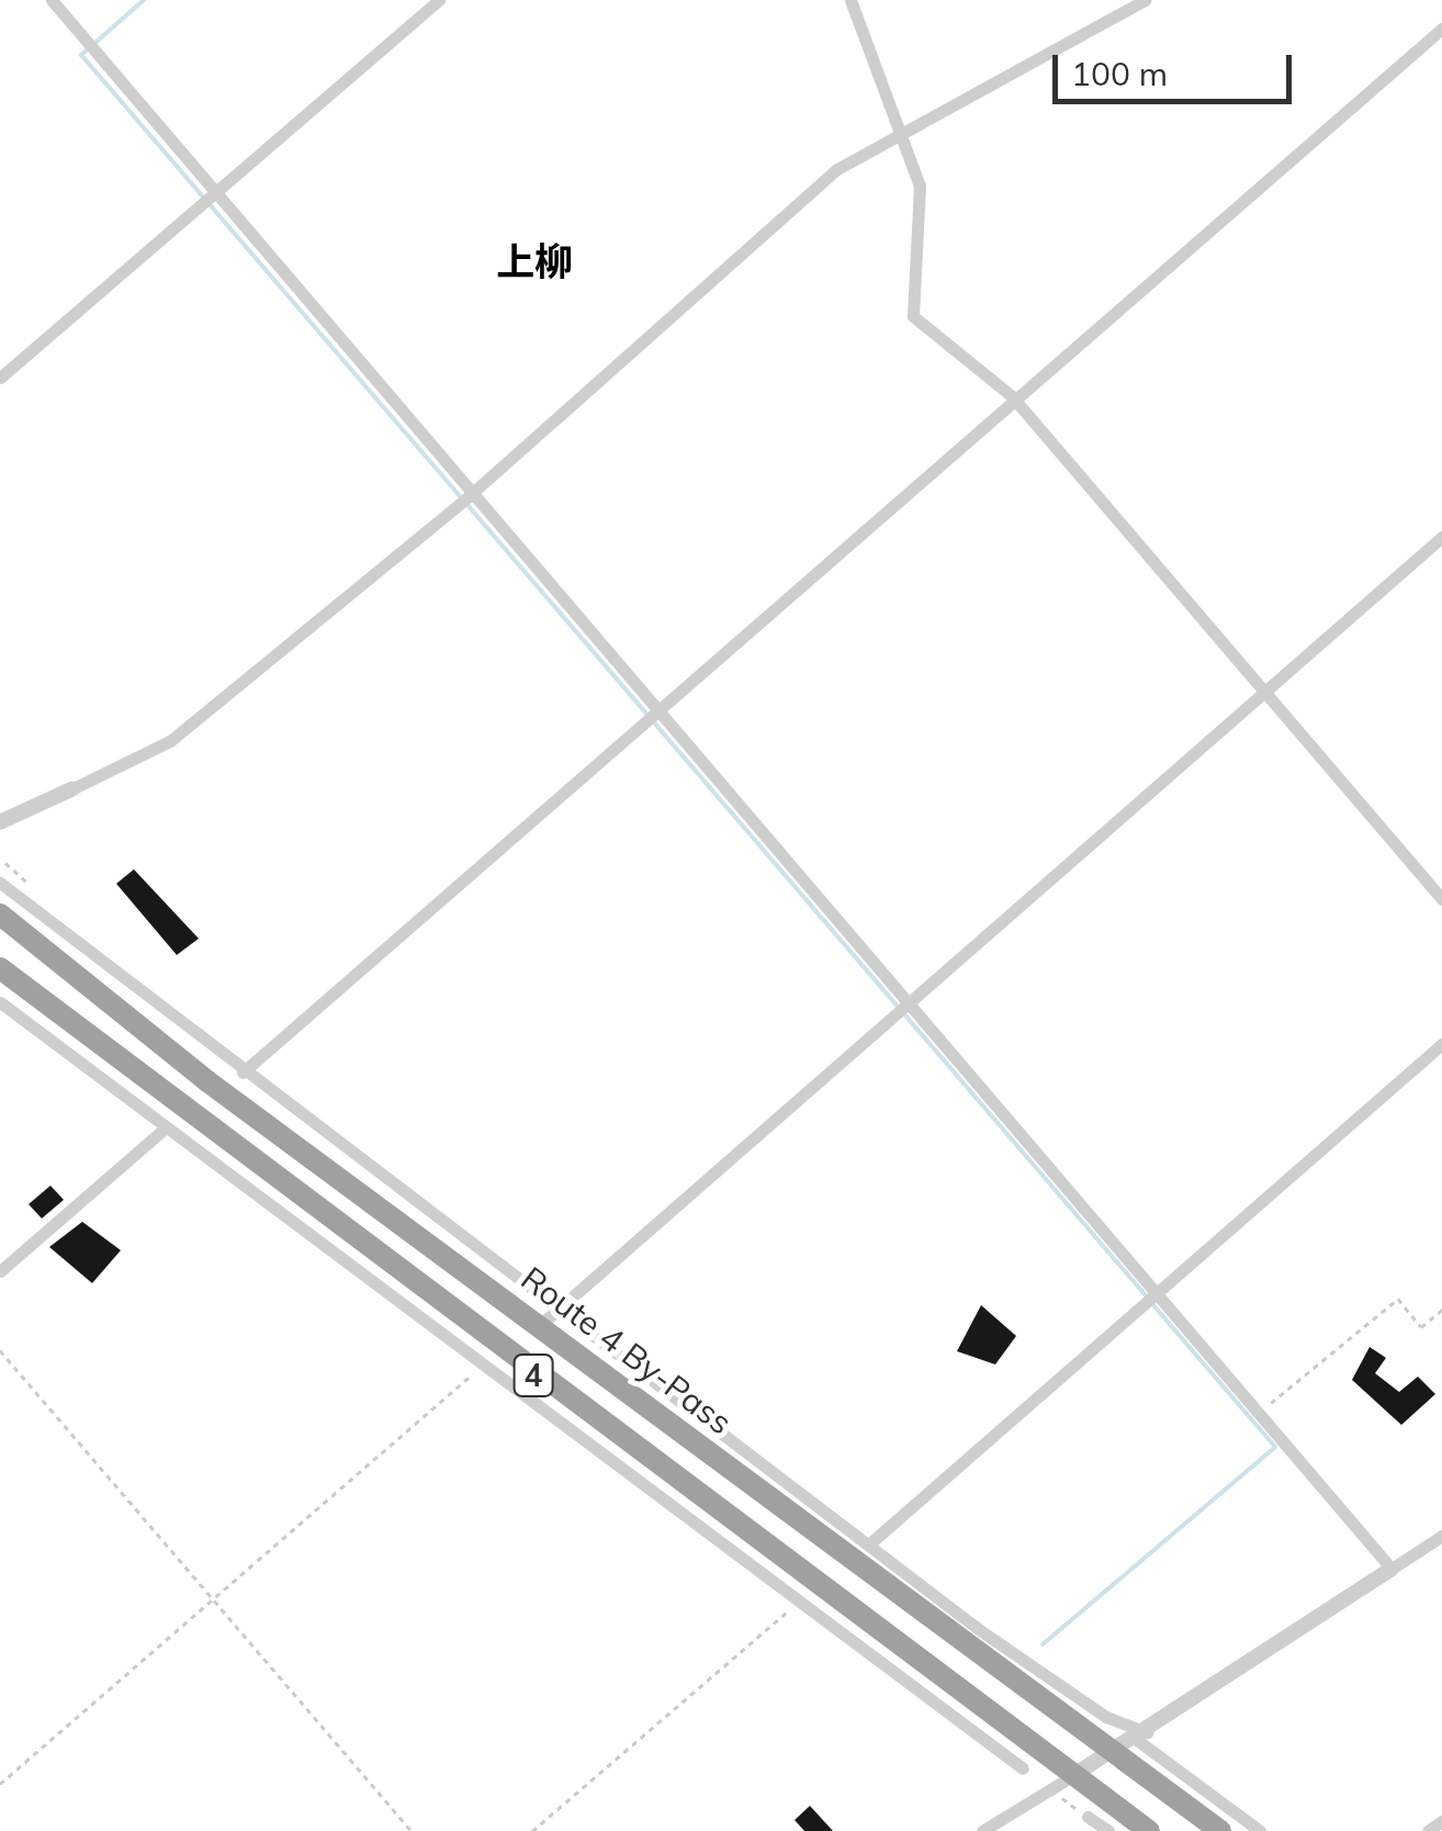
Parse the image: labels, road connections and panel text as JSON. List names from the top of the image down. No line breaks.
{"streets":{"highway":["Route 4 By-Pass","4"]},"districts":["上柳"],"scale_bar":"100 m"}
